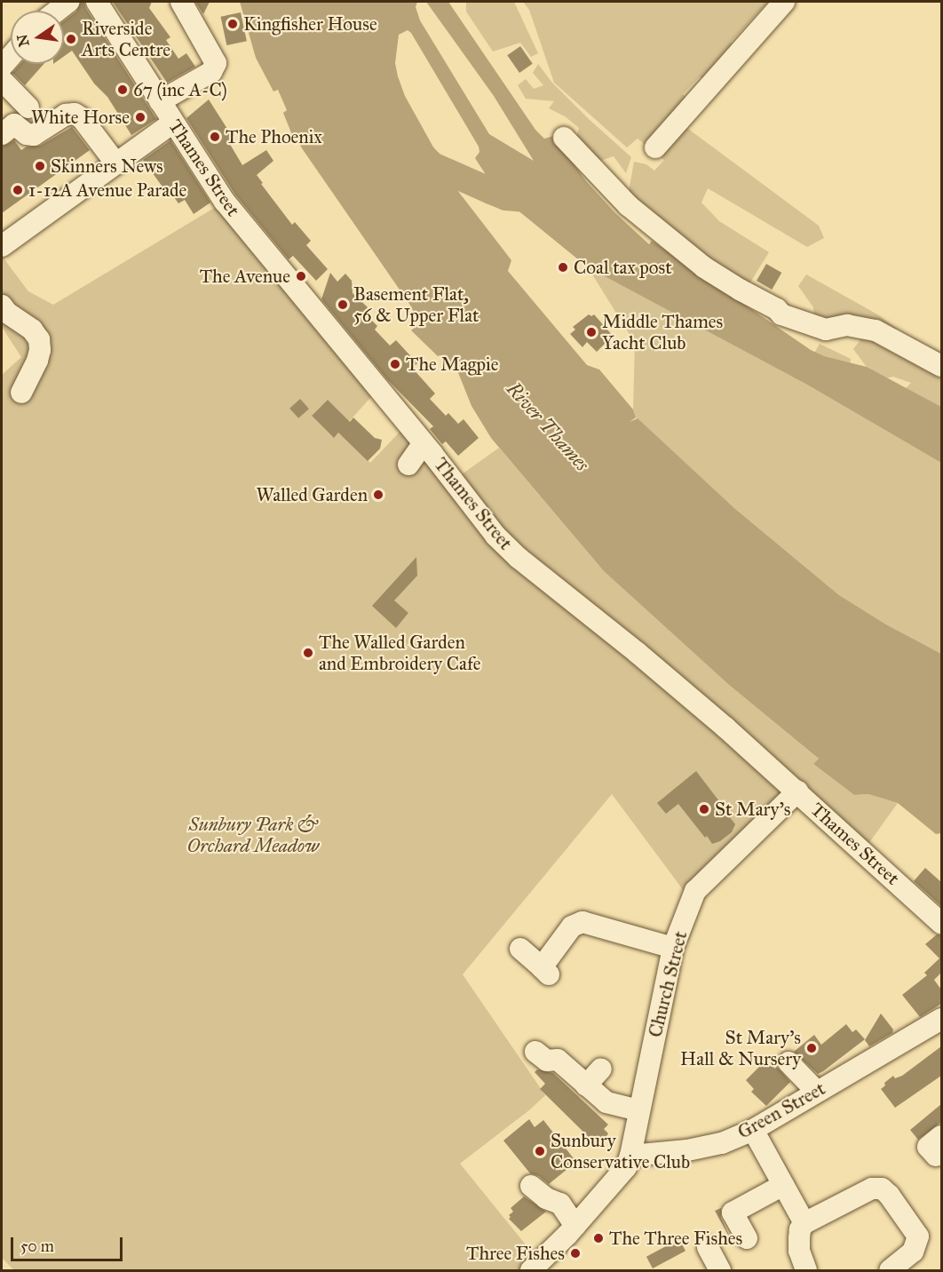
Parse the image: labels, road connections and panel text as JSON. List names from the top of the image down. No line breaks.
{"streets":{"street":["Thames Street","Church Street","Green Street"]},"crossings":[["Thames Street","Church Street"],["Church Street","Green Street"]],"water":["River Thames"],"parks":["Sunbury Park & Orchard Meadow"],"places":["Kingfisher House","Riverside Arts Centre","67 (inc A-C)","White Horse","The Phoenix","Skinners News","1-12A Avenue Parade","Coal tax post","The Avenue","Basement Flat, 56 & Upper Flat","Middle Thames Yacht Club","The Magpie","Walled Garden","The Walled Garden and Embroidery Cafe","St Mary's","St Mary's Hall & Nursery","Sunbury Conservative Club","The Three Fishes","Three Fishes"],"scale_bar":"50 m","north":"left"}
